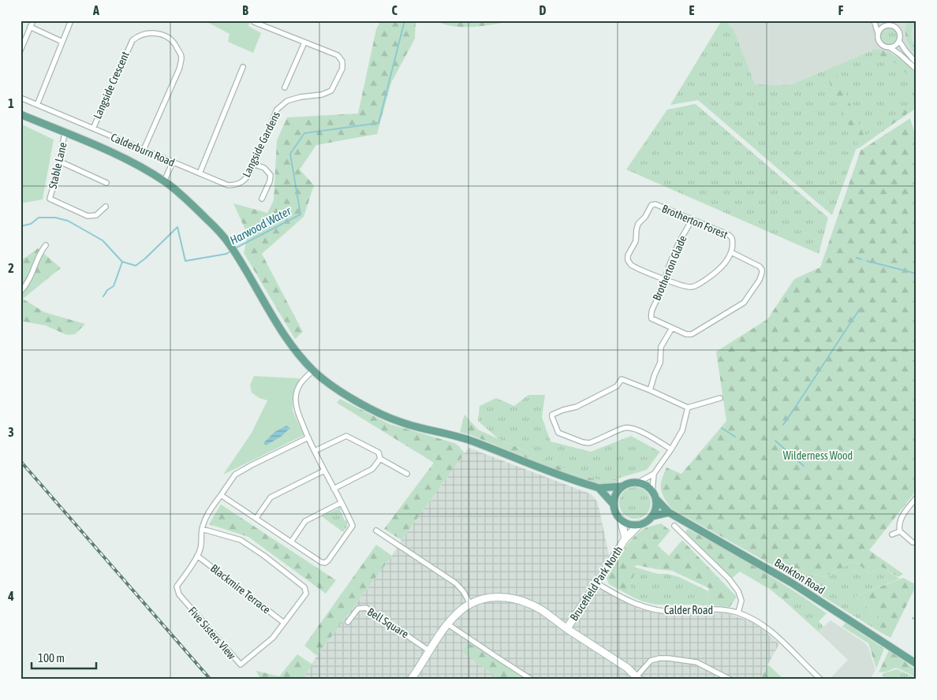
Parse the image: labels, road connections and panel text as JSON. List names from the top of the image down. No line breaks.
{"streets":{"main road":["Bankton Road"],"street":["Langside Crescent","Langside Gardens","Calderburn Road","Stable Lane","Brotherton Forest","Brotherton Glade","Brucefield Park North","Blackmire Terrace","Calder Road","Bell Square","Five Sisters View"]},"crossings":[["Langside Crescent","Calderburn Road"],["Langside Gardens","Calderburn Road"],["Brotherton Forest","Brotherton Glade"],["Bankton Road","Brucefield Park North"],["Brucefield Park North","Calder Road"],["Blackmire Terrace","Five Sisters View"]],"water":["Harwood Water"],"parks":["Wilderness Wood"],"scale_bar":"100 m","grid":{"columns":["A","B","C","D","E","F"],"rows":["1","2","3","4"]}}
